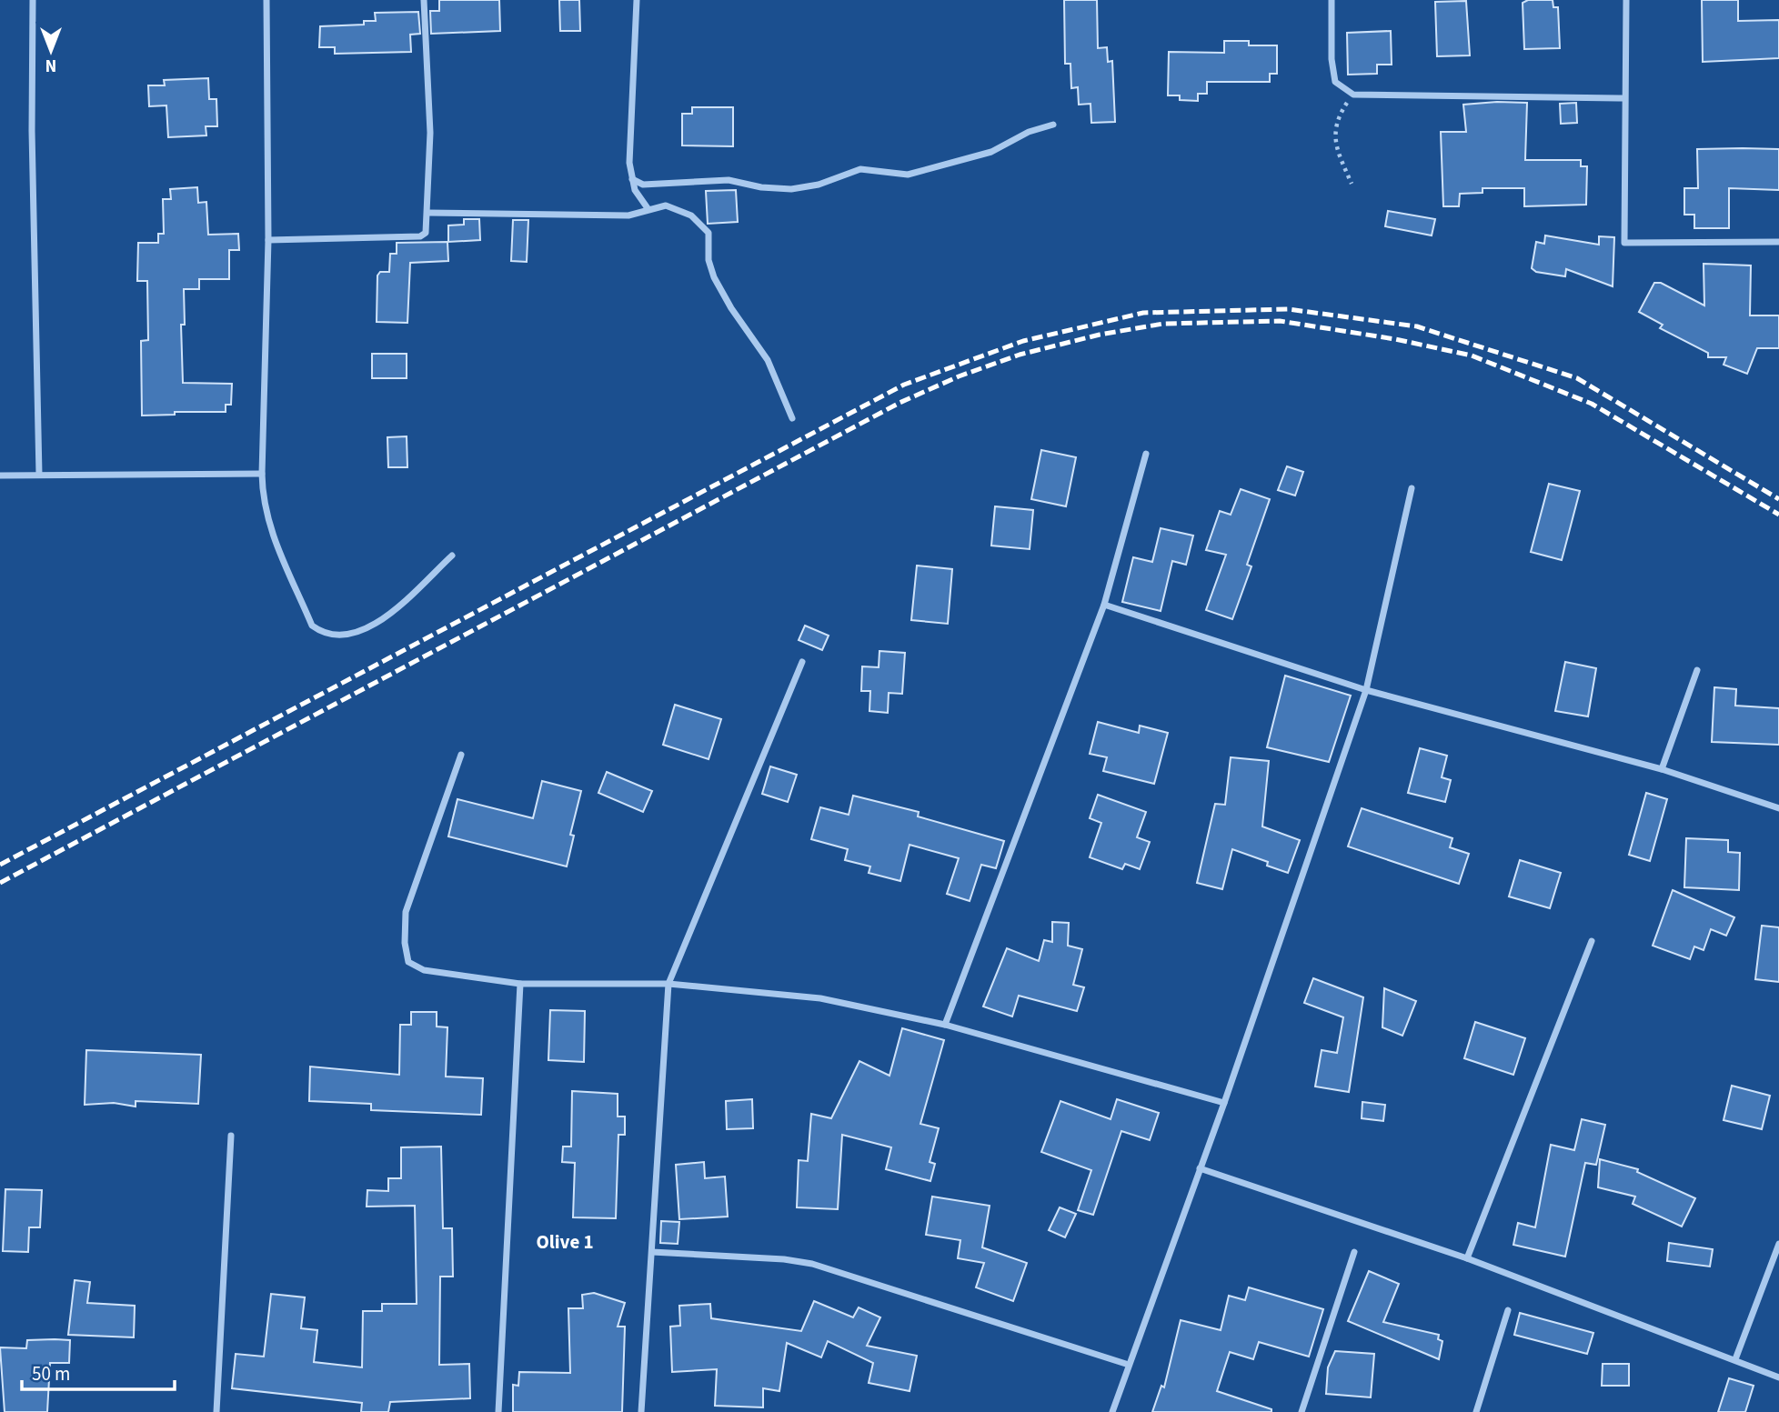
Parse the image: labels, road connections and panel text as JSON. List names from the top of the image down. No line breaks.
{"districts":["Olive 1"],"scale_bar":"50 m","north":"bottom"}
